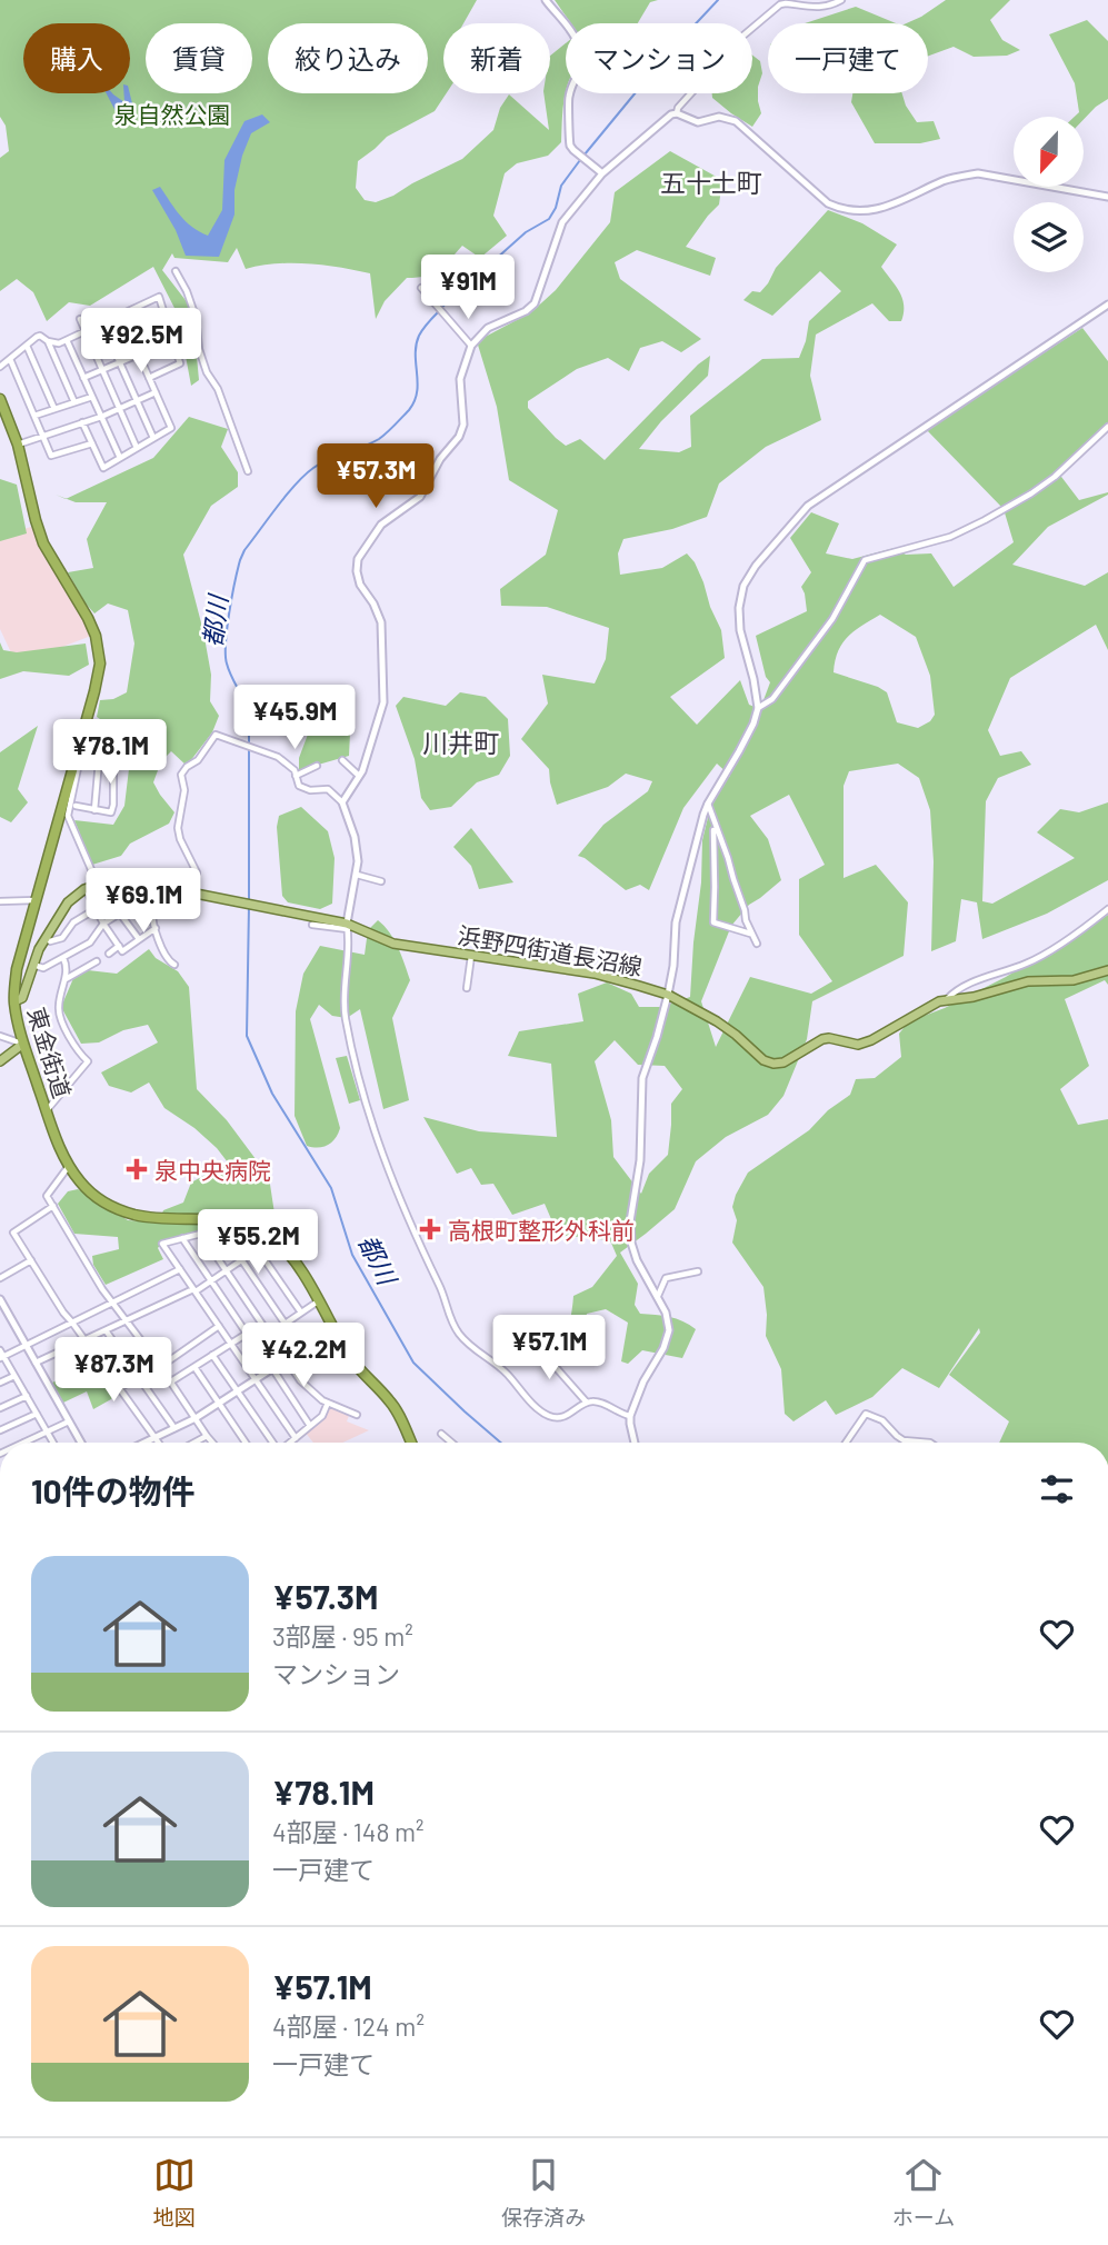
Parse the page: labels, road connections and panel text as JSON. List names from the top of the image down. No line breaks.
{"streets":{"highway":["東金街道"],"main road":["浜野四街道長沼線"]},"crossings":[["浜野四街道長沼線","東金街道"]],"districts":["五十土町","川井町"],"water":["都川"],"parks":["泉自然公園"],"places":{"health":["泉中央病院","高根町整形外科前"]},"north":"bottom","page":{"chip":["購入","賃貸","絞り込み","新着","マンション","一戸建て"],"price":["¥91M","¥92.5M","¥57.3M","¥45.9M","¥78.1M","¥69.1M","¥55.2M","¥57.1M","¥42.2M","¥87.3M"],"heading":"10件の物件","list":[{"name":"¥57.3M","note":"3部屋 · 95 m² · マンション"},{"name":"¥78.1M","note":"4部屋 · 148 m² · 一戸建て"},{"name":"¥57.1M","note":"4部屋 · 124 m² · 一戸建て"}],"tabs":["地図","保存済み","ホーム"]}}
